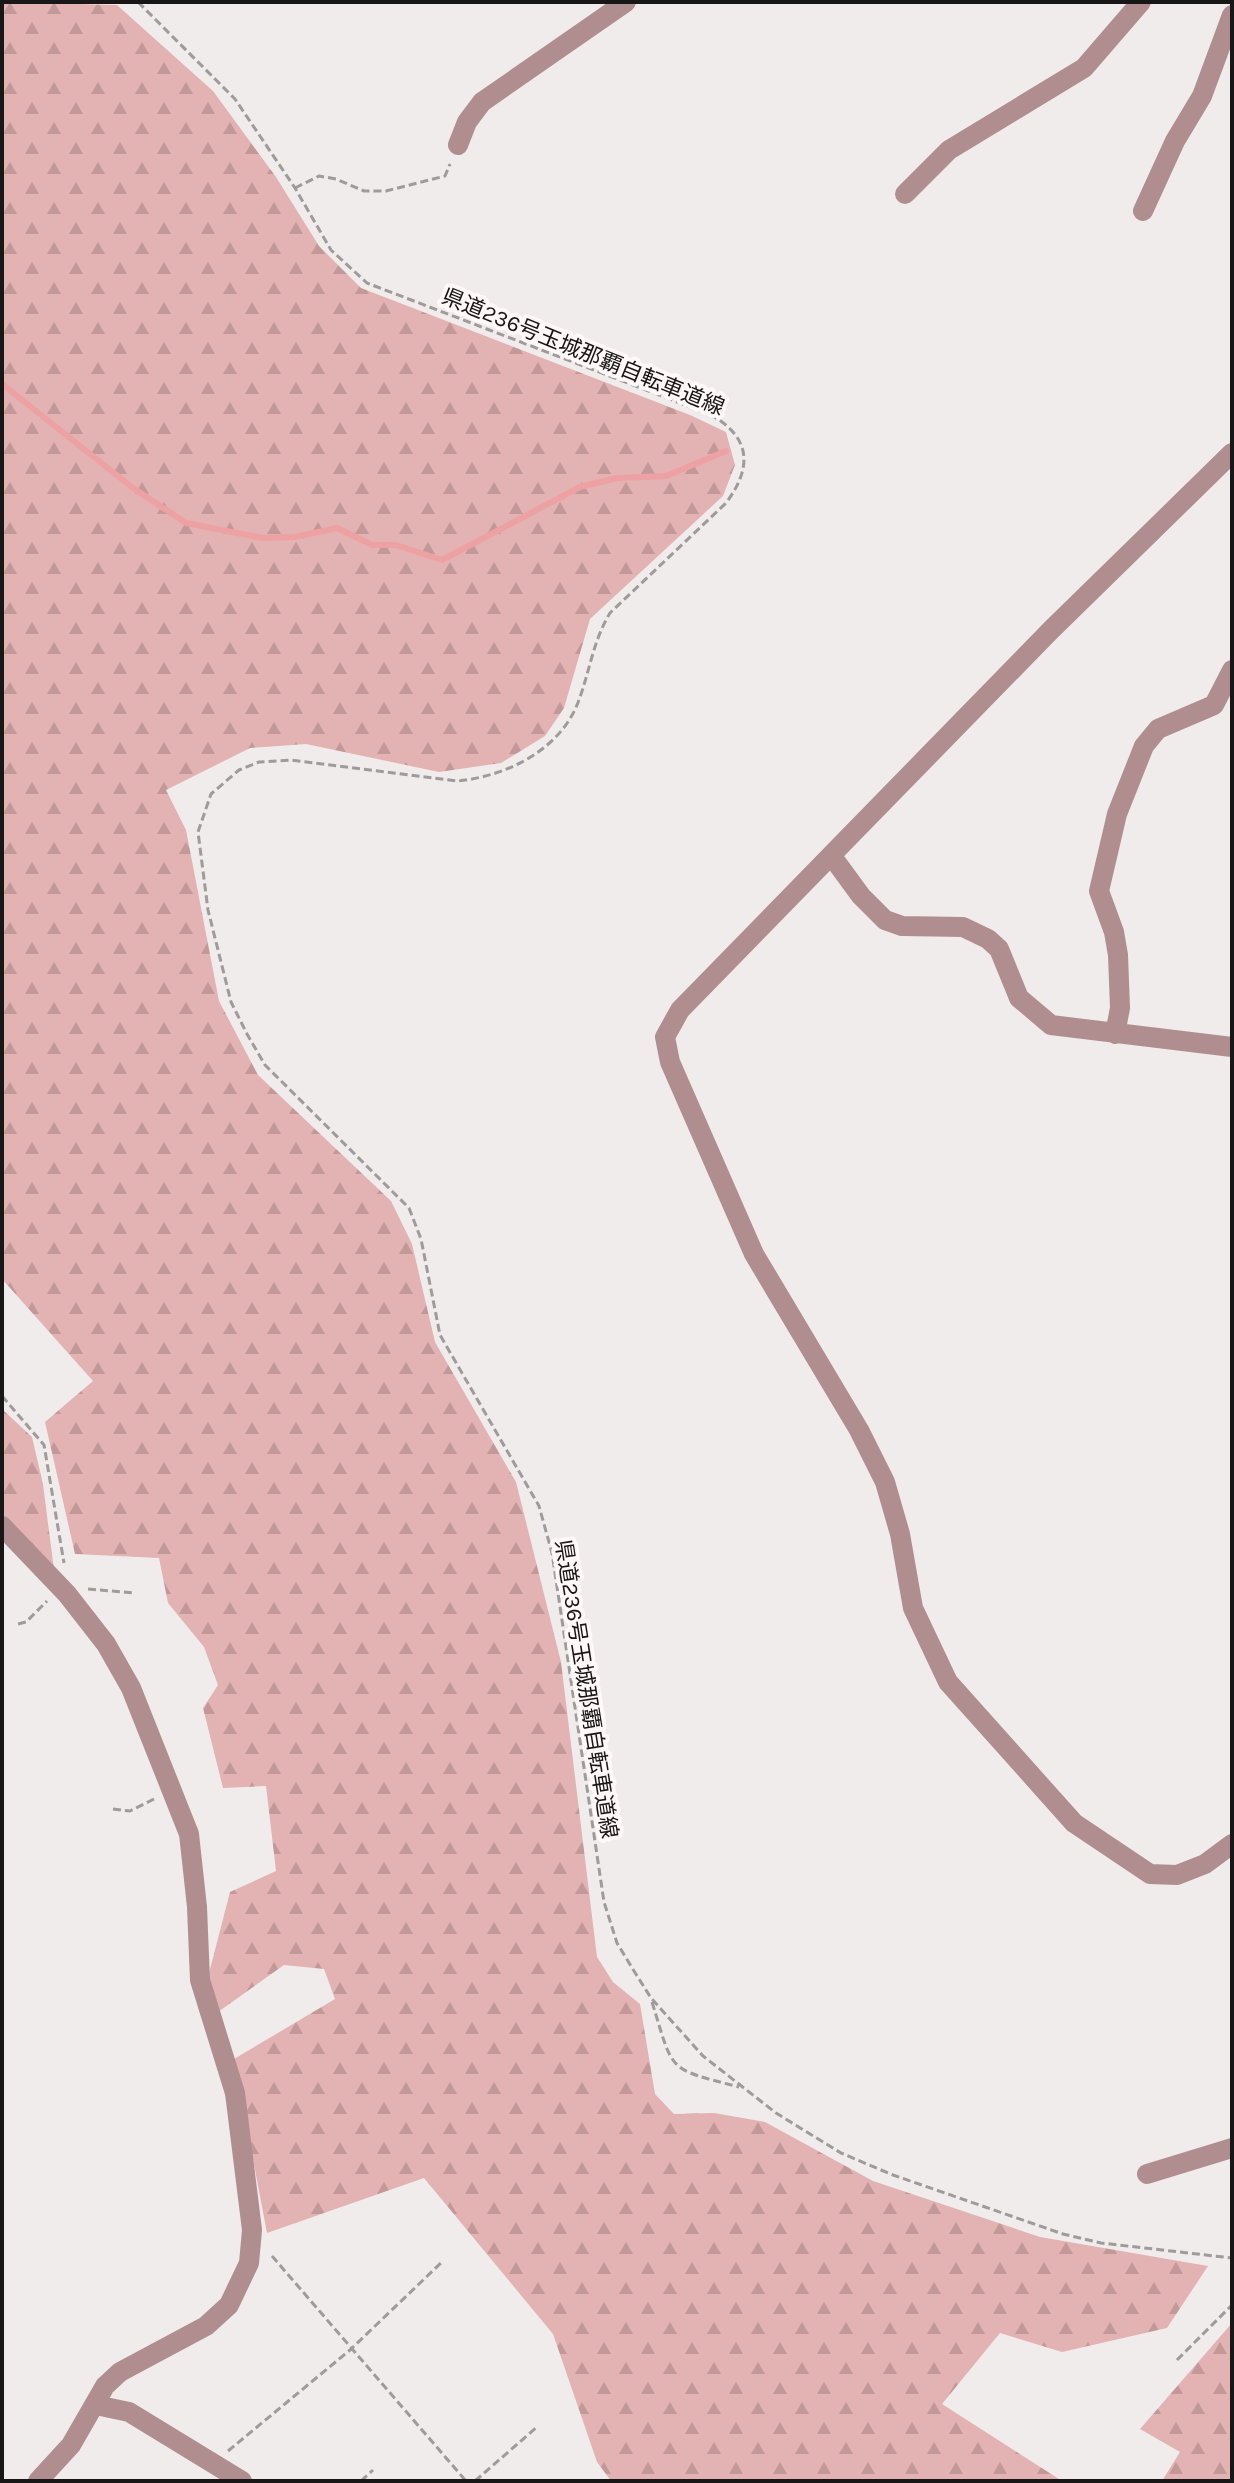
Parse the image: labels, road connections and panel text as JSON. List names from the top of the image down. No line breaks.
{"streets":{"path":["県道236号玉城那覇自転車道線"]}}
